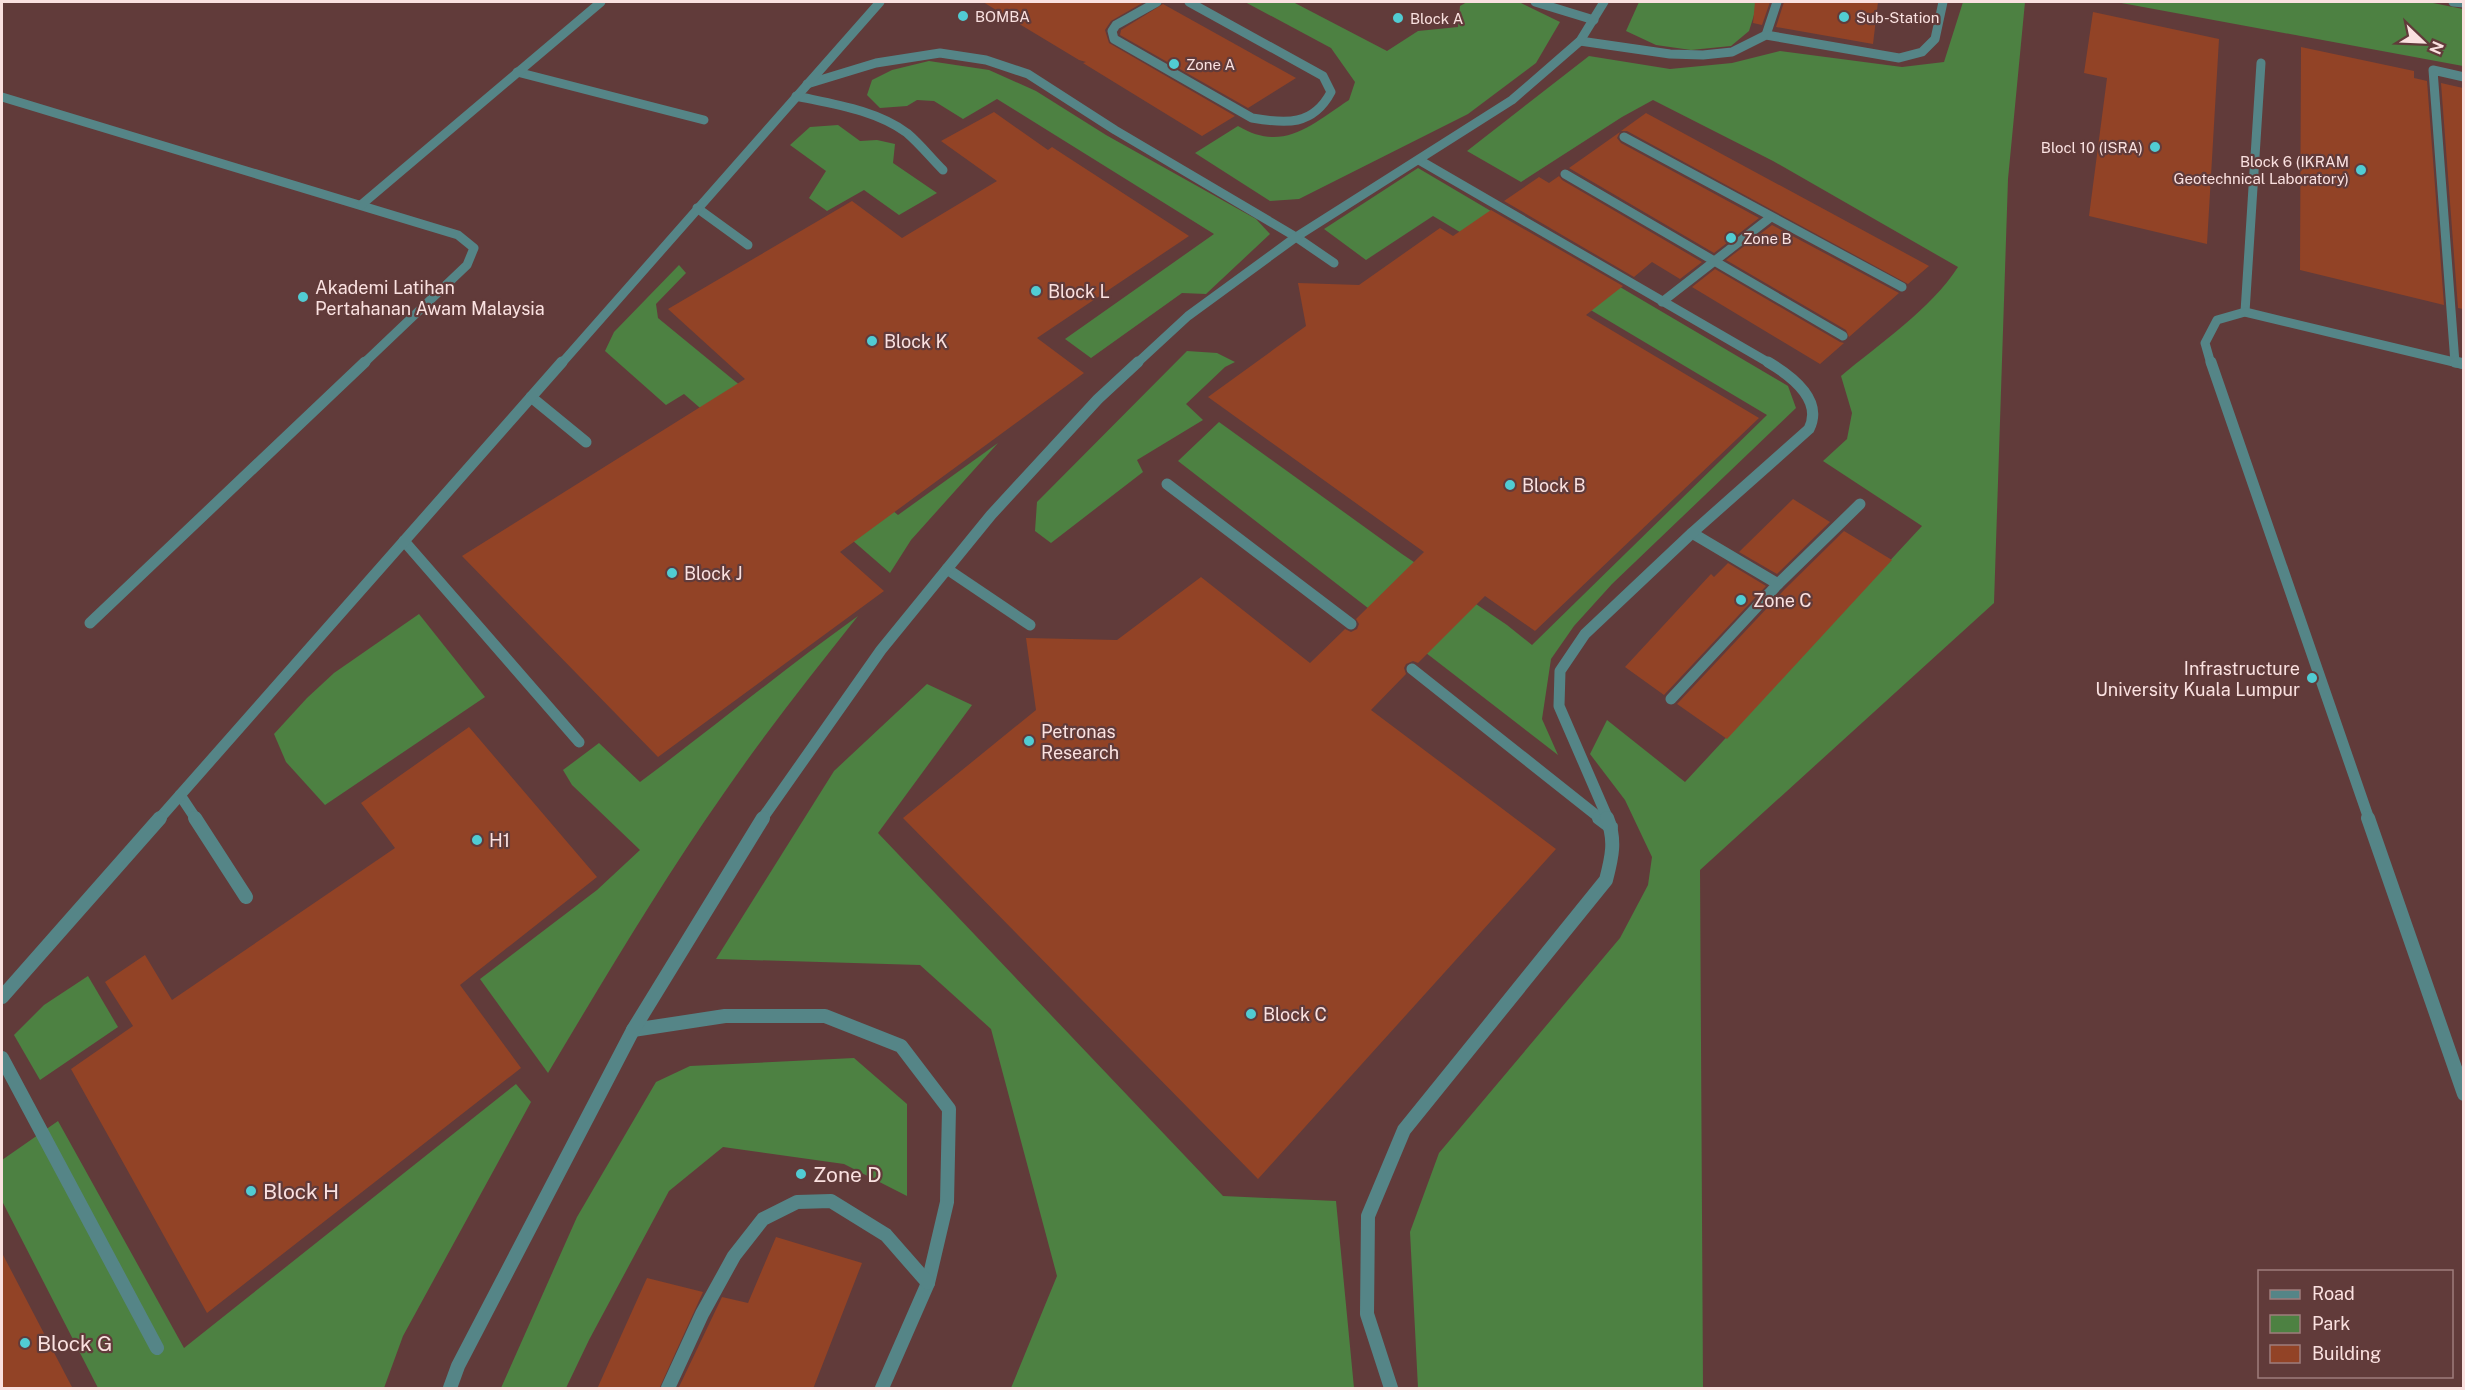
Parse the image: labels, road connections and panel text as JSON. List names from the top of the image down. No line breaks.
{"places":["BOMBA","Sub-Station","Block A","Zone A","Blocl 10 (ISRA)","Block 6 (IKRAM Geotechnical Laboratory)","Zone B","Block L","Akademi Latihan Pertahanan Awam Malaysia","Block K","Block B","Block J","Zone C","Infrastructure University Kuala Lumpur","Petronas Research","H1","Block C","Zone D","Block H","Block G"],"legend":["Road","Park","Building"],"north":"bottom right"}
